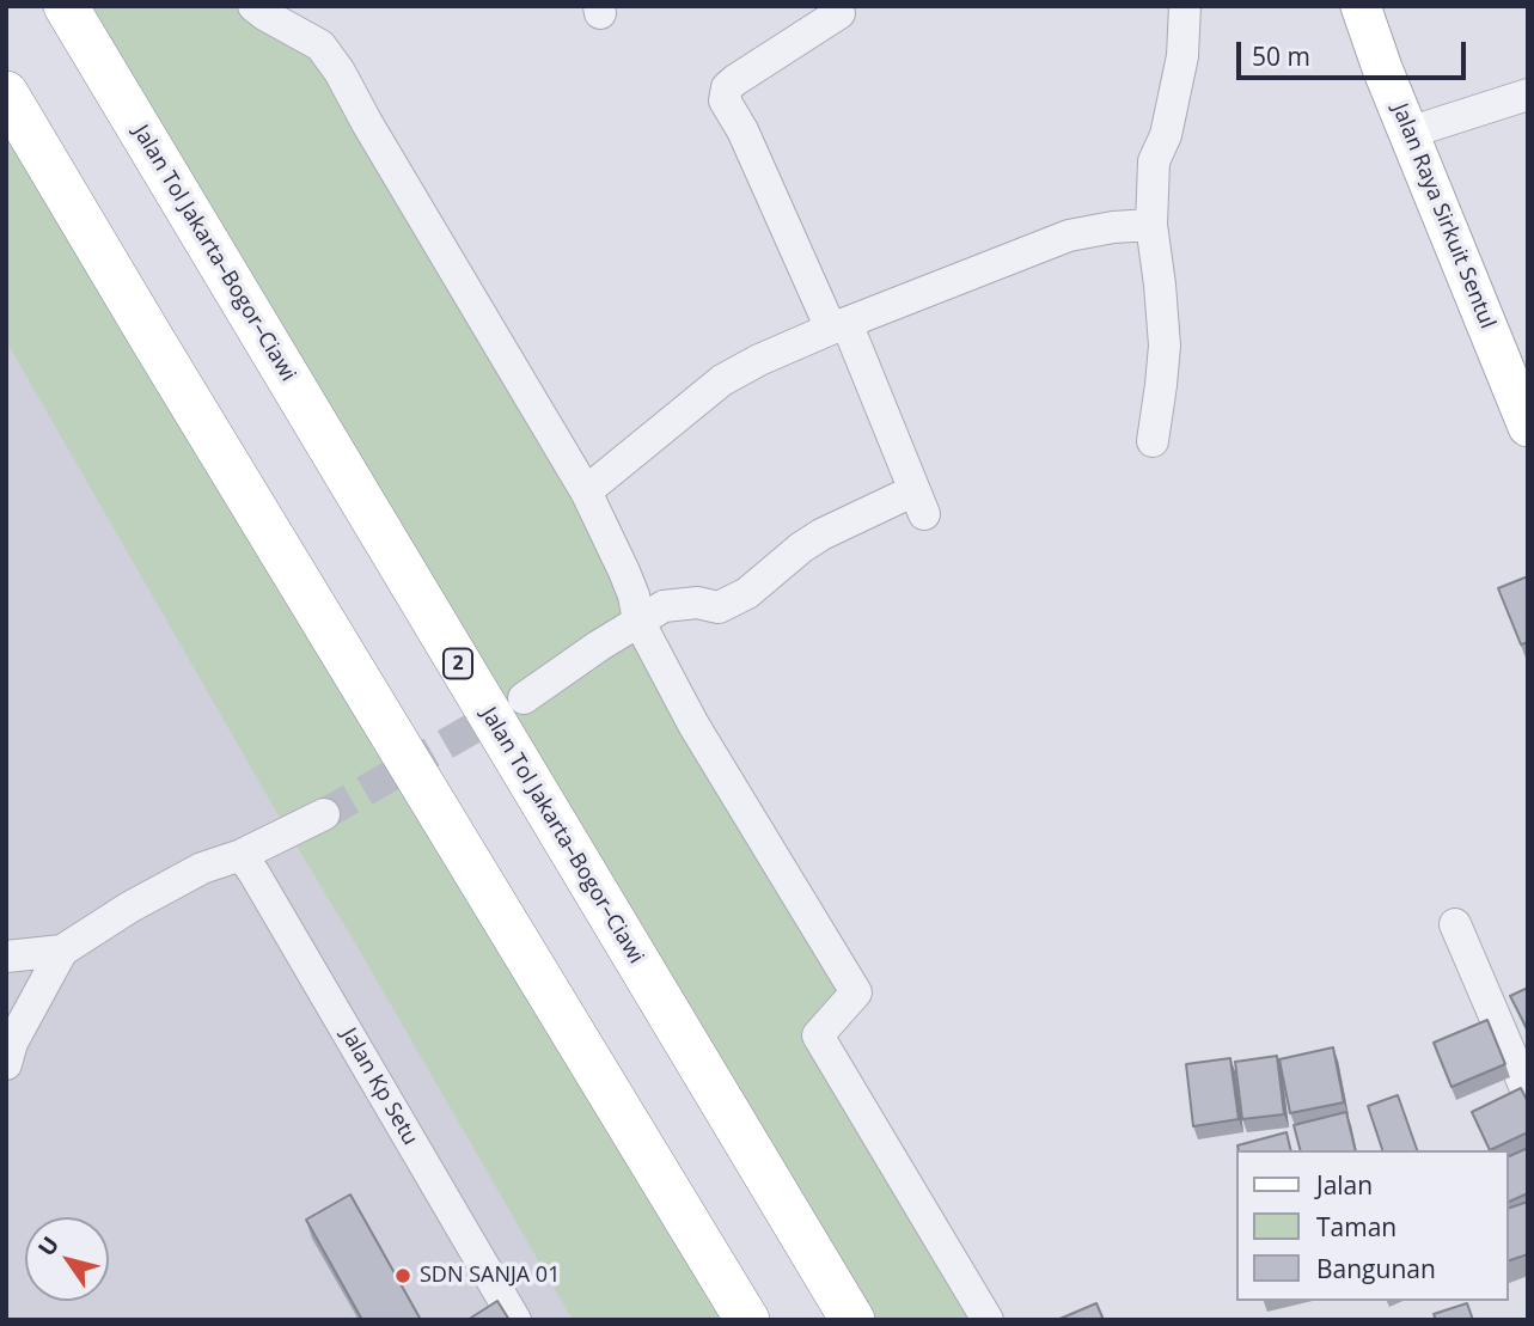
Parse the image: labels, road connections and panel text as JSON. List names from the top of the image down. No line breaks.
{"streets":{"highway":["Jalan Tol Jakarta–Bogor–Ciawi","2"],"main road":["Jalan Raya Sirkuit Sentul"],"street":["Jalan Kp Setu"]},"places":["SDN SANJA 01"],"legend":["Jalan","Taman","Bangunan"],"scale_bar":"50 m","north":"top left"}
